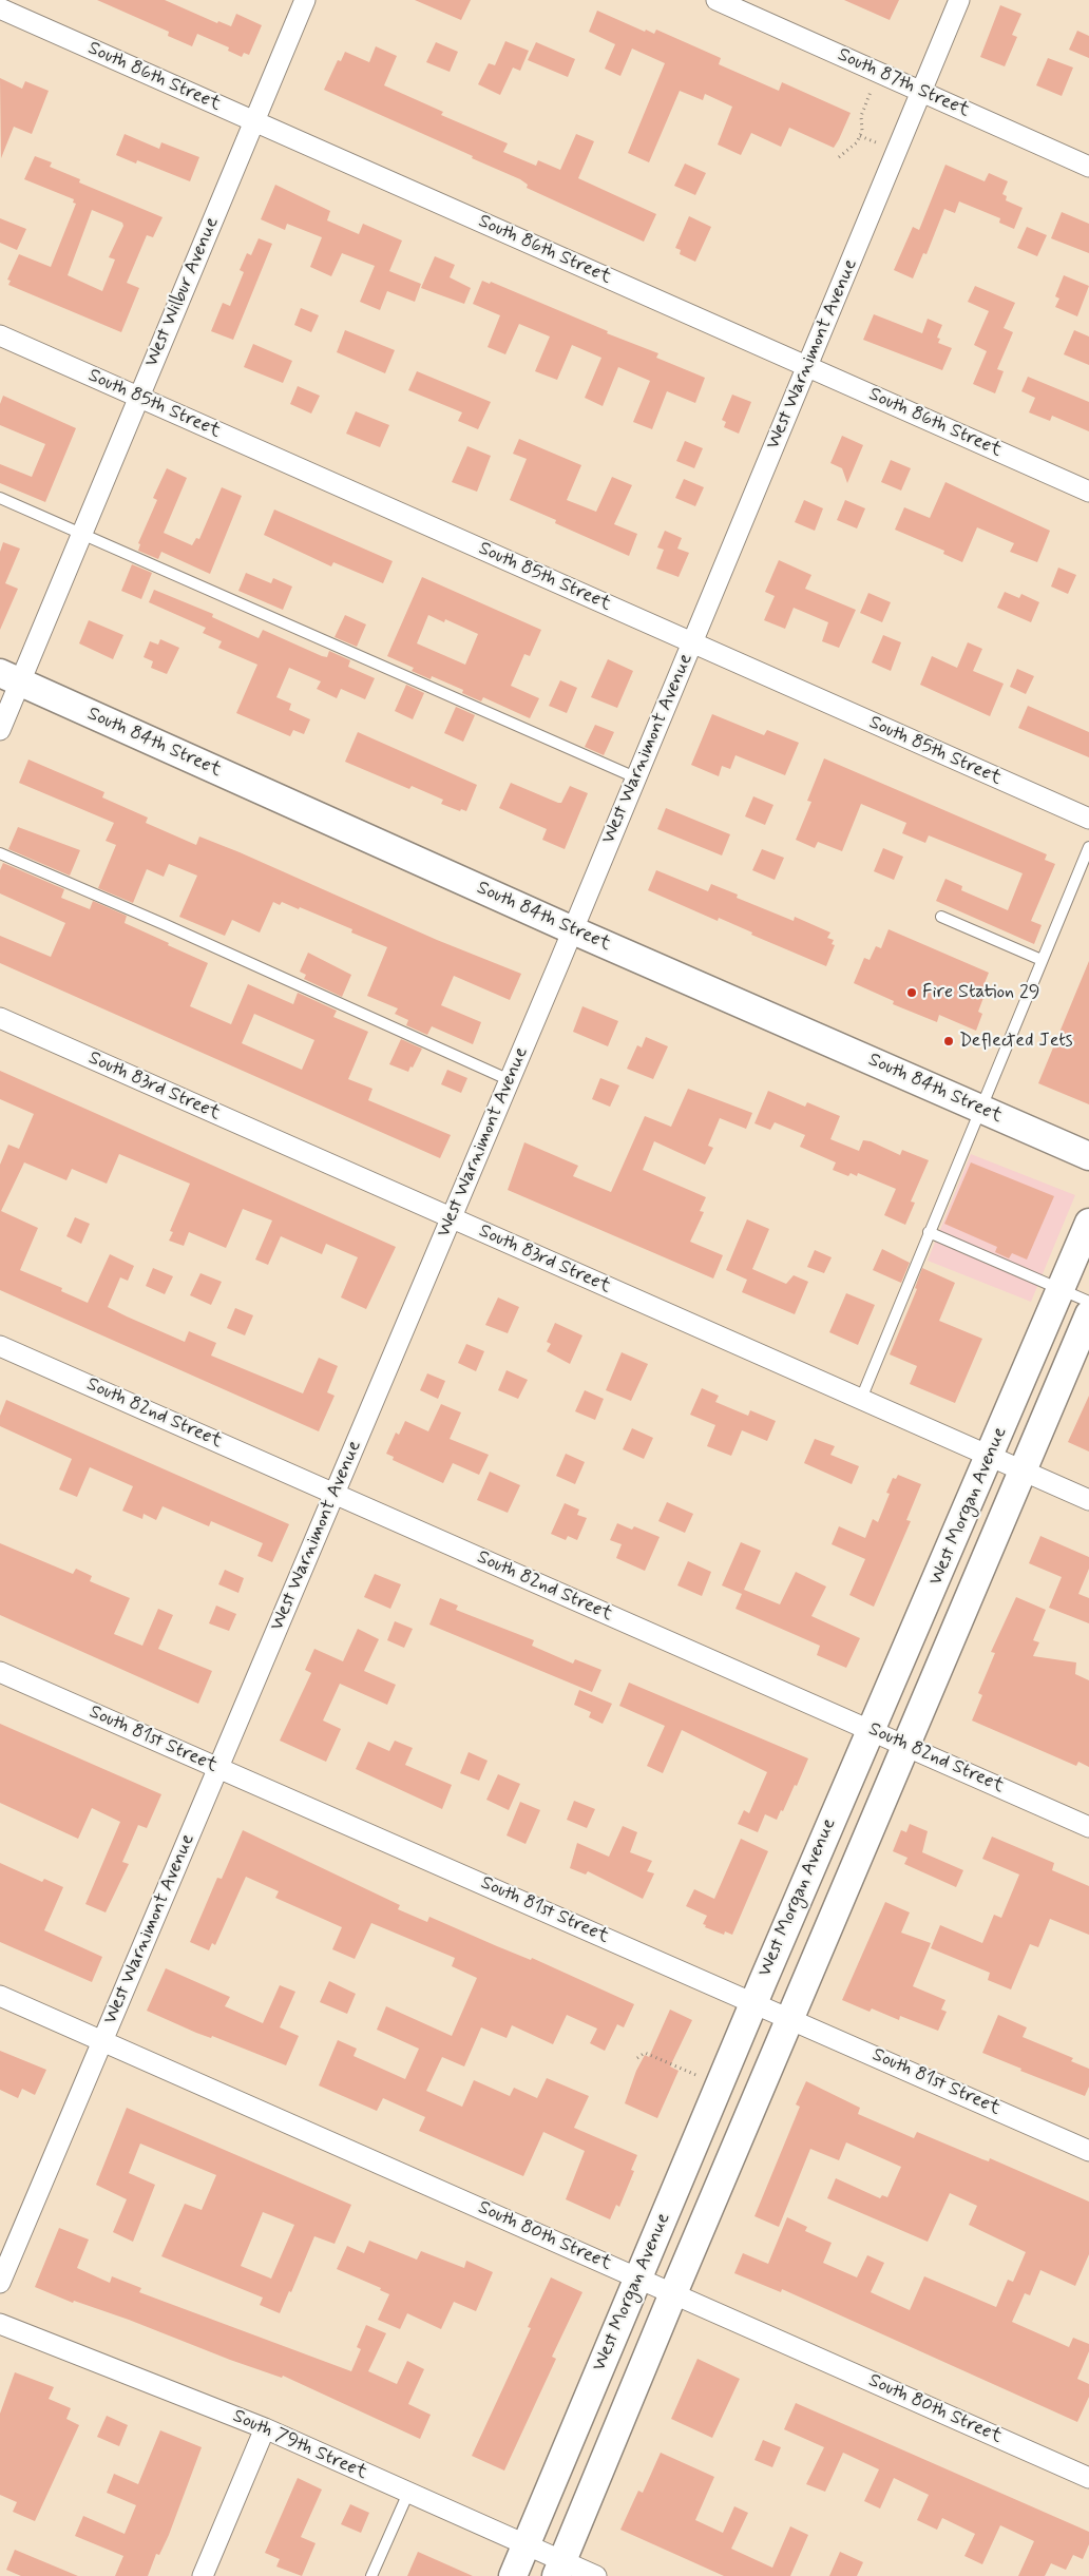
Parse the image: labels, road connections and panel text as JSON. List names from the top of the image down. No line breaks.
{"streets":{"street":["South 86th Street","South 87th Street","West Wilbur Avenue","West Warnimont Avenue","South 85th Street","South 84th Street","South 83rd Street","South 82nd Street","West Morgan Avenue","South 81st Street","South 80th Street","South 79th Street"]},"crossings":[["South 86th Street","West Wilbur Avenue"],["South 86th Street","West Warnimont Avenue"],["South 87th Street","West Warnimont Avenue"],["West Wilbur Avenue","South 85th Street"],["West Wilbur Avenue","South 84th Street"],["West Warnimont Avenue","South 85th Street"],["West Warnimont Avenue","South 84th Street"],["West Warnimont Avenue","South 83rd Street"],["West Warnimont Avenue","South 82nd Street"],["West Warnimont Avenue","South 81st Street"],["West Warnimont Avenue","South 80th Street"],["South 83rd Street","West Morgan Avenue"],["South 82nd Street","West Morgan Avenue"],["West Morgan Avenue","South 81st Street"],["West Morgan Avenue","South 80th Street"],["West Morgan Avenue","South 79th Street"]],"places":["Fire Station 29","Deflected Jets"]}
